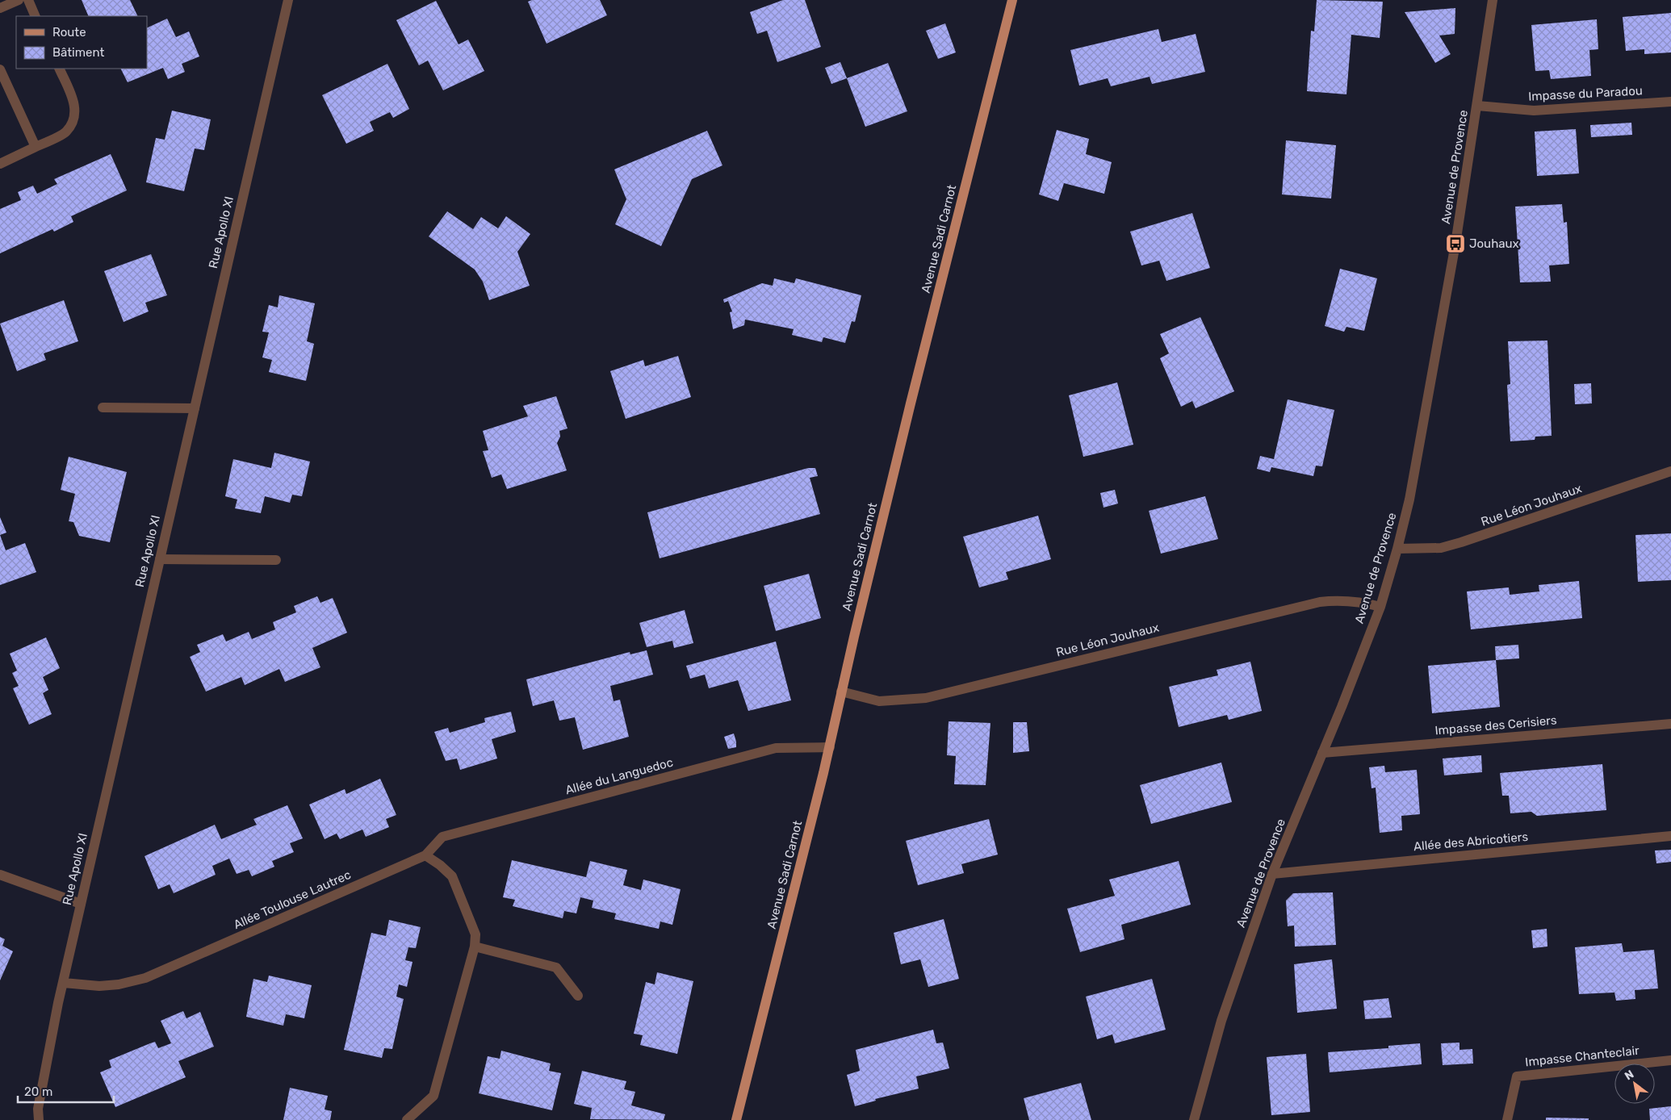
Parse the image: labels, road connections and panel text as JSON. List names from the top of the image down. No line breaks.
{"streets":{"main road":["Avenue Sadi Carnot"],"street":["Impasse du Paradou","Avenue de Provence","Rue Apollo XI","Rue Léon Jouhaux","Impasse des Cerisiers","Allée du Languedoc","Allée des Abricotiers","Allée Toulouse Lautrec","Impasse Chanteclair"]},"crossings":[["Impasse du Paradou","Avenue de Provence"],["Avenue de Provence","Rue Léon Jouhaux"],["Avenue de Provence","Impasse des Cerisiers"],["Avenue de Provence","Allée des Abricotiers"],["Rue Apollo XI","Allée Toulouse Lautrec"],["Avenue Sadi Carnot","Rue Léon Jouhaux"],["Avenue Sadi Carnot","Allée du Languedoc"],["Allée du Languedoc","Allée Toulouse Lautrec"]],"places":{"bus stop":["Jouhaux"]},"legend":["Route","Bâtiment"],"scale_bar":"20 m","north":"top left"}
